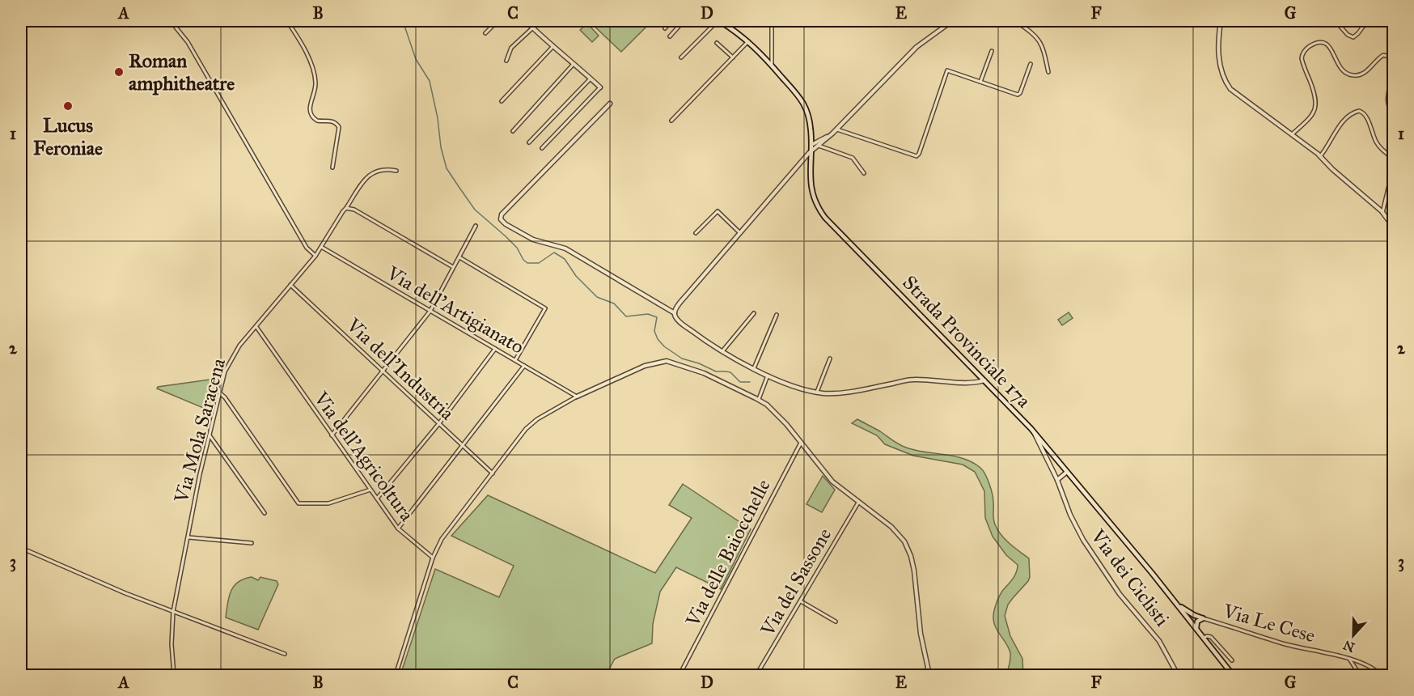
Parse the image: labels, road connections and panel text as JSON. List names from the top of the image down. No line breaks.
{"streets":{"main road":["Strada Provinciale 17a"],"street":["Via dell'Artigianato","Via dell'Industria","Via Mola Saracena","Via dell'Agricoltura","Via delle Baiocchelle","Via dei Ciclisti","Via del Sassone","Via Le Cese"]},"crossings":[["Via dell'Artigianato","Via Mola Saracena"],["Strada Provinciale 17a","Via dei Ciclisti"],["Via dell'Industria","Via Mola Saracena"],["Via Mola Saracena","Via dell'Agricoltura"]],"places":["Roman amphitheatre","Lucus Feroniae"],"north":"bottom","grid":{"columns":["A","B","C","D","E","F","G"],"rows":["1","2","3"]}}
